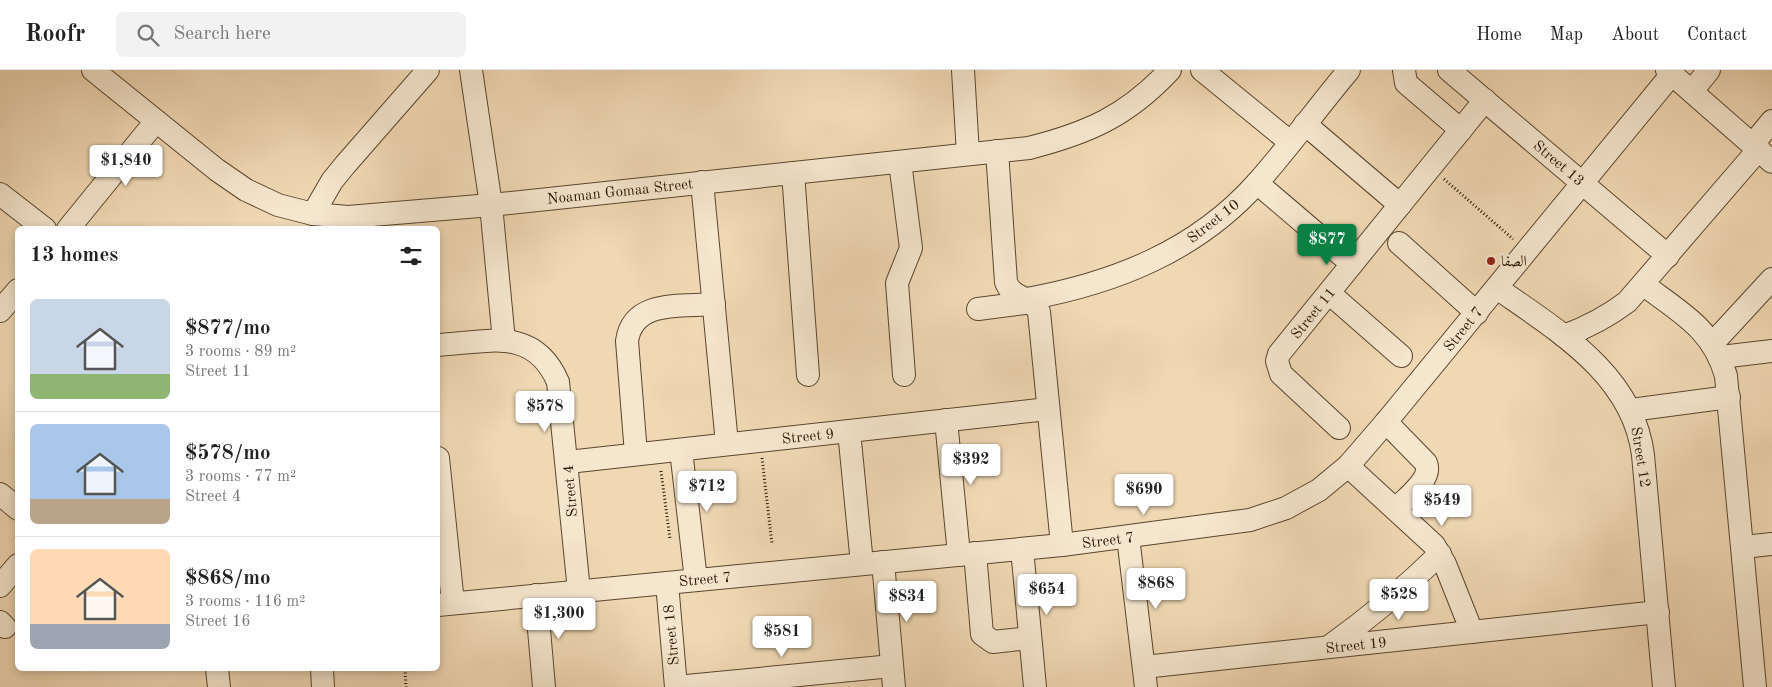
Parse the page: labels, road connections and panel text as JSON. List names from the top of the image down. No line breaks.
{"streets":{"street":["Street 13","Noaman Gomaa Street","Street 10","Street 11","Street 7","Street 9","Street 12","Street 4","Street 18","Street 19"]},"crossings":[["Street 13","Street 11"],["Street 13","Street 7"],["Street 7","Street 12"],["Street 7","Street 4"],["Street 7","Street 18"],["Street 9","Street 4"],["Street 12","Street 19"]],"places":["الصفا"],"page":{"header":"Roofr","search":"Search here","nav":["Home","Map","About","Contact"],"price":["$1,840","$877","$578","$392","$712","$690","$549","$868","$654","$528","$834","$1,300","$581"],"heading":"13 homes","list":[{"name":"$877/mo","note":"3 rooms · 89 m² · Street 11"},{"name":"$578/mo","note":"3 rooms · 77 m² · Street 4"},{"name":"$868/mo","note":"3 rooms · 116 m² · Street 16"}]}}
